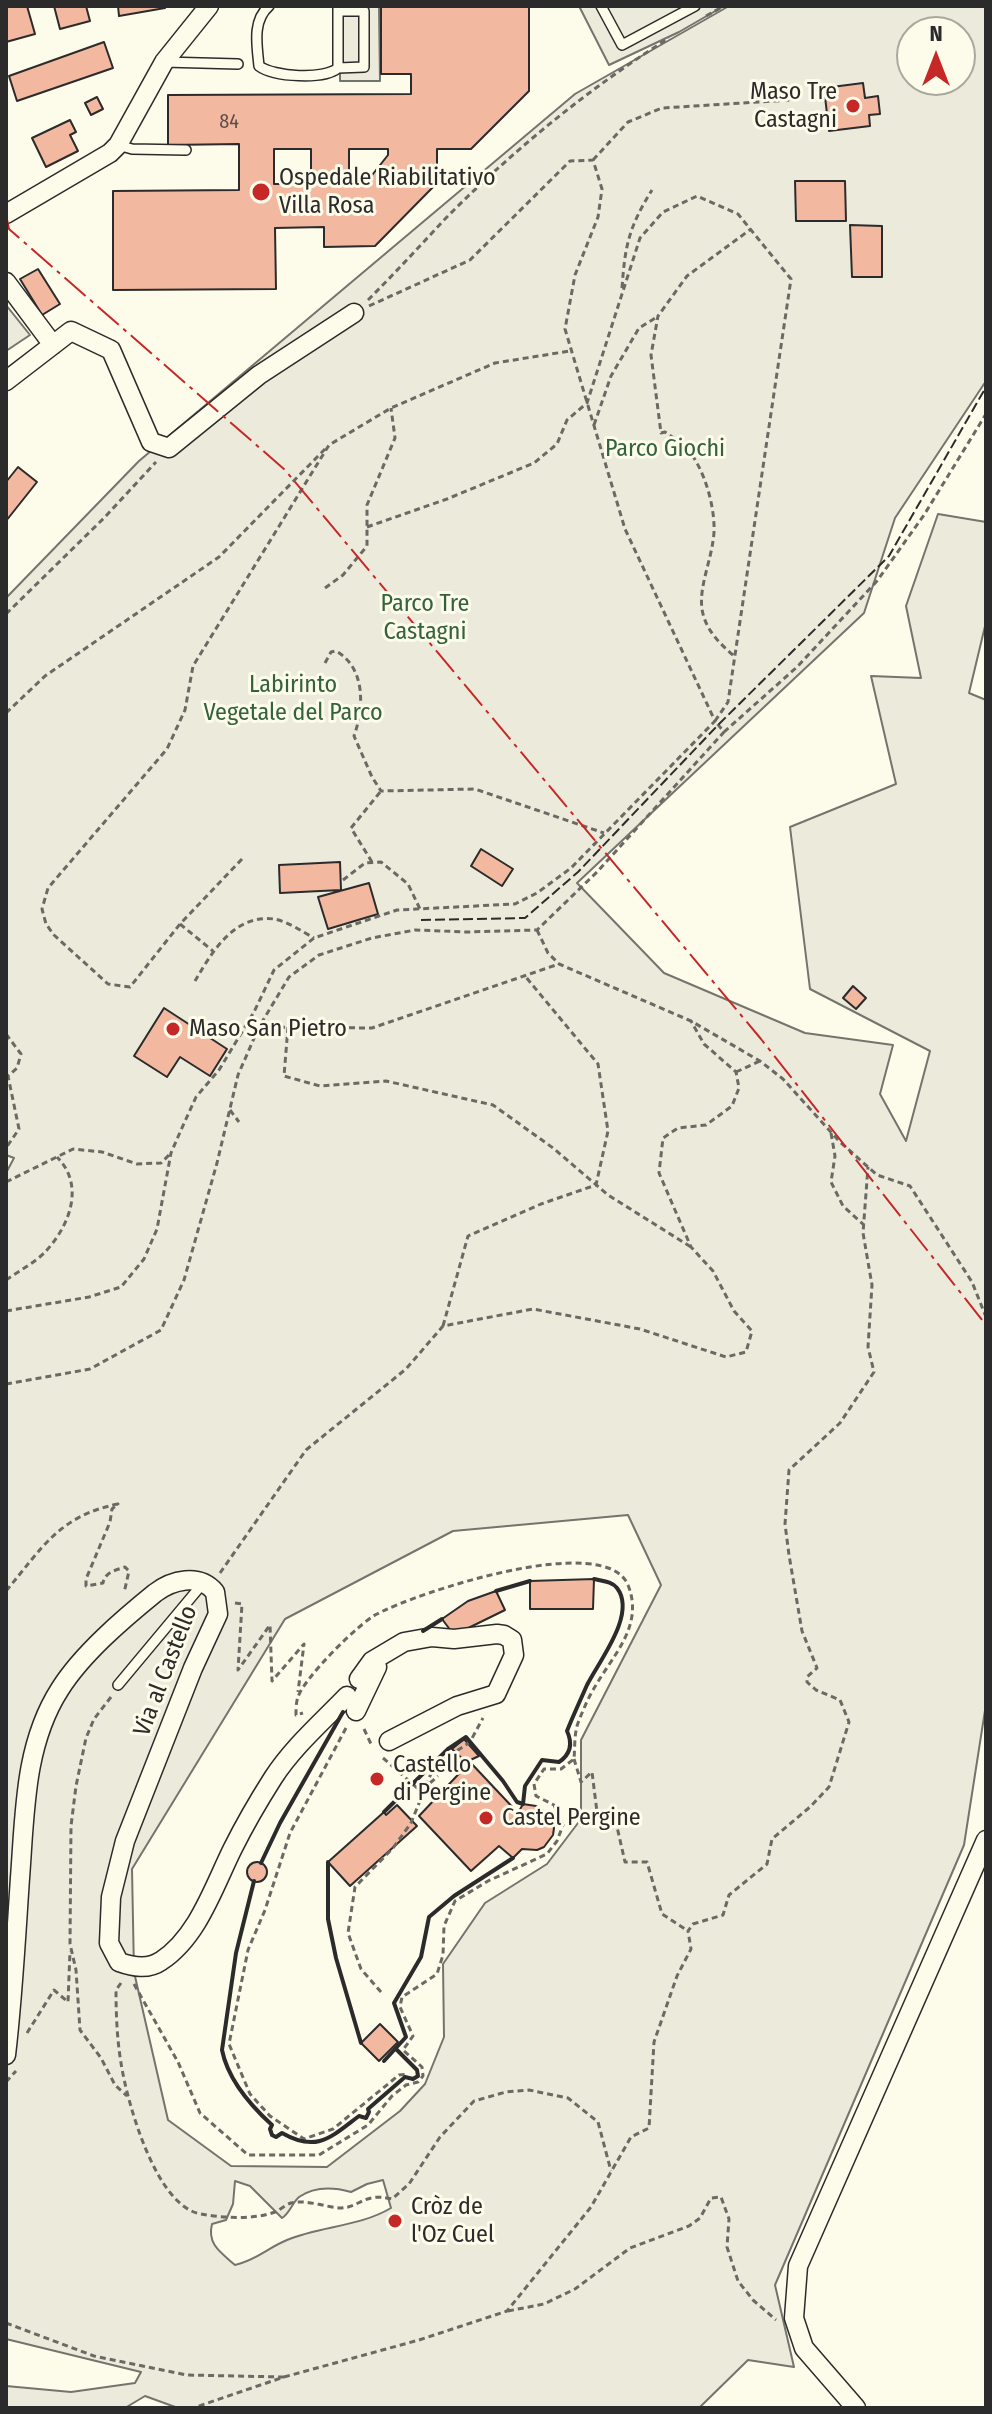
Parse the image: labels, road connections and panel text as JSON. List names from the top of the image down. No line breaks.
{"streets":{"street":["Via al Castello"]},"parks":["Parco Giochi","Parco Tre Castagni","Labirinto Vegetale del Parco"],"places":["Maso Tre Castagni","Ospedale Riabilitativo Villa Rosa","Maso San Pietro","Castello di Pergine","Castel Pergine","Cròz de l'Oz Cuel"],"house_numbers":["84"],"north":"top"}
